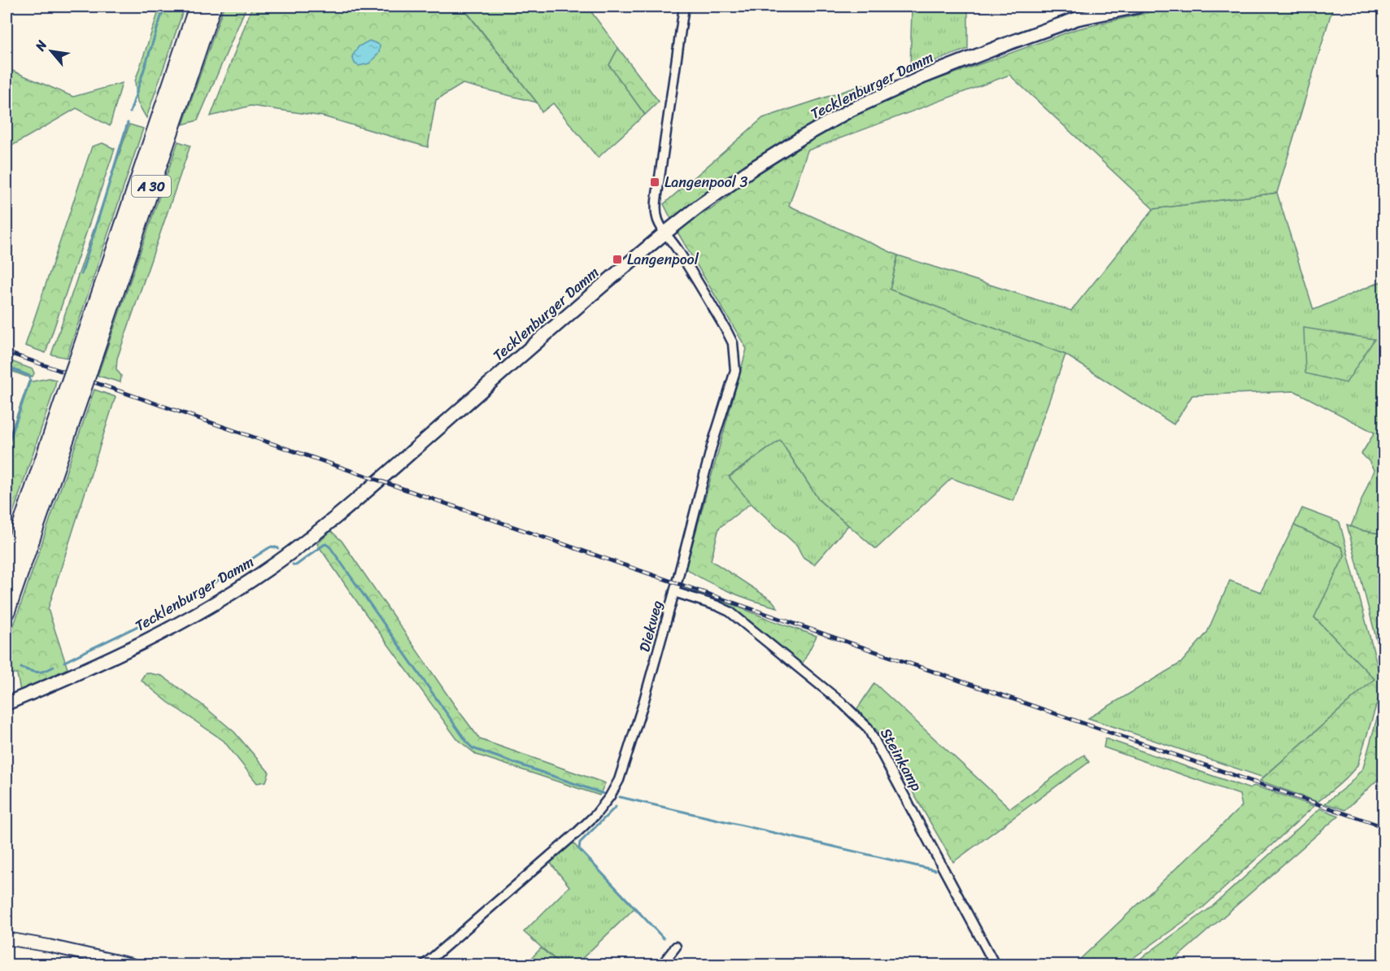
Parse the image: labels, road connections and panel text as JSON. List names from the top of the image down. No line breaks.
{"streets":{"highway":["A 30"],"main road":["Tecklenburger Damm"],"street":["Diekweg","Steinkamp"]},"crossings":[["Tecklenburger Damm","Diekweg"],["Diekweg","Steinkamp"]],"places":{"transit":["Langenpool 3","Langenpool"]},"north":"top left"}
